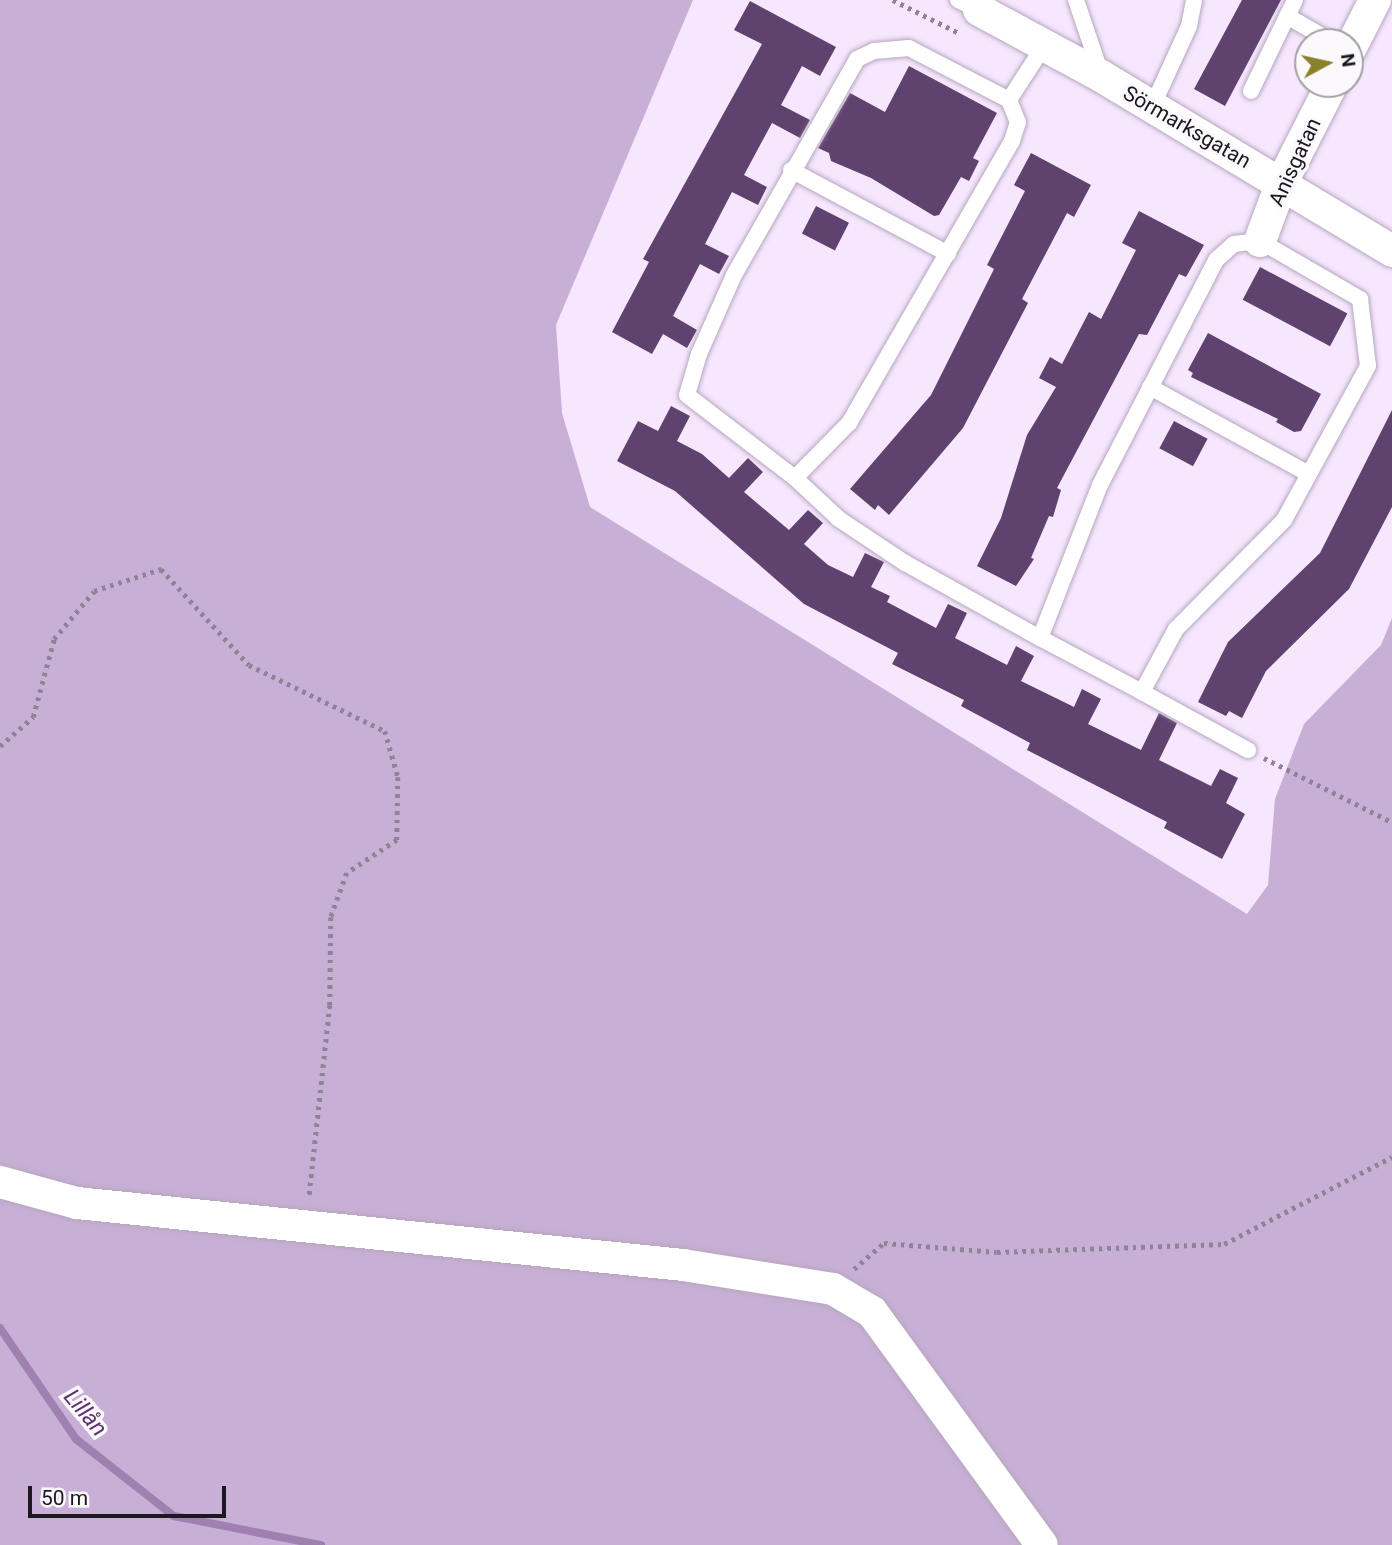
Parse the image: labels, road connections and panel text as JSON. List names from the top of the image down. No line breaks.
{"streets":{"street":["Sörmarksgatan","Anisgatan"]},"crossings":[["Sörmarksgatan","Anisgatan"]],"water":["Lillån"],"scale_bar":"50 m","north":"right"}
